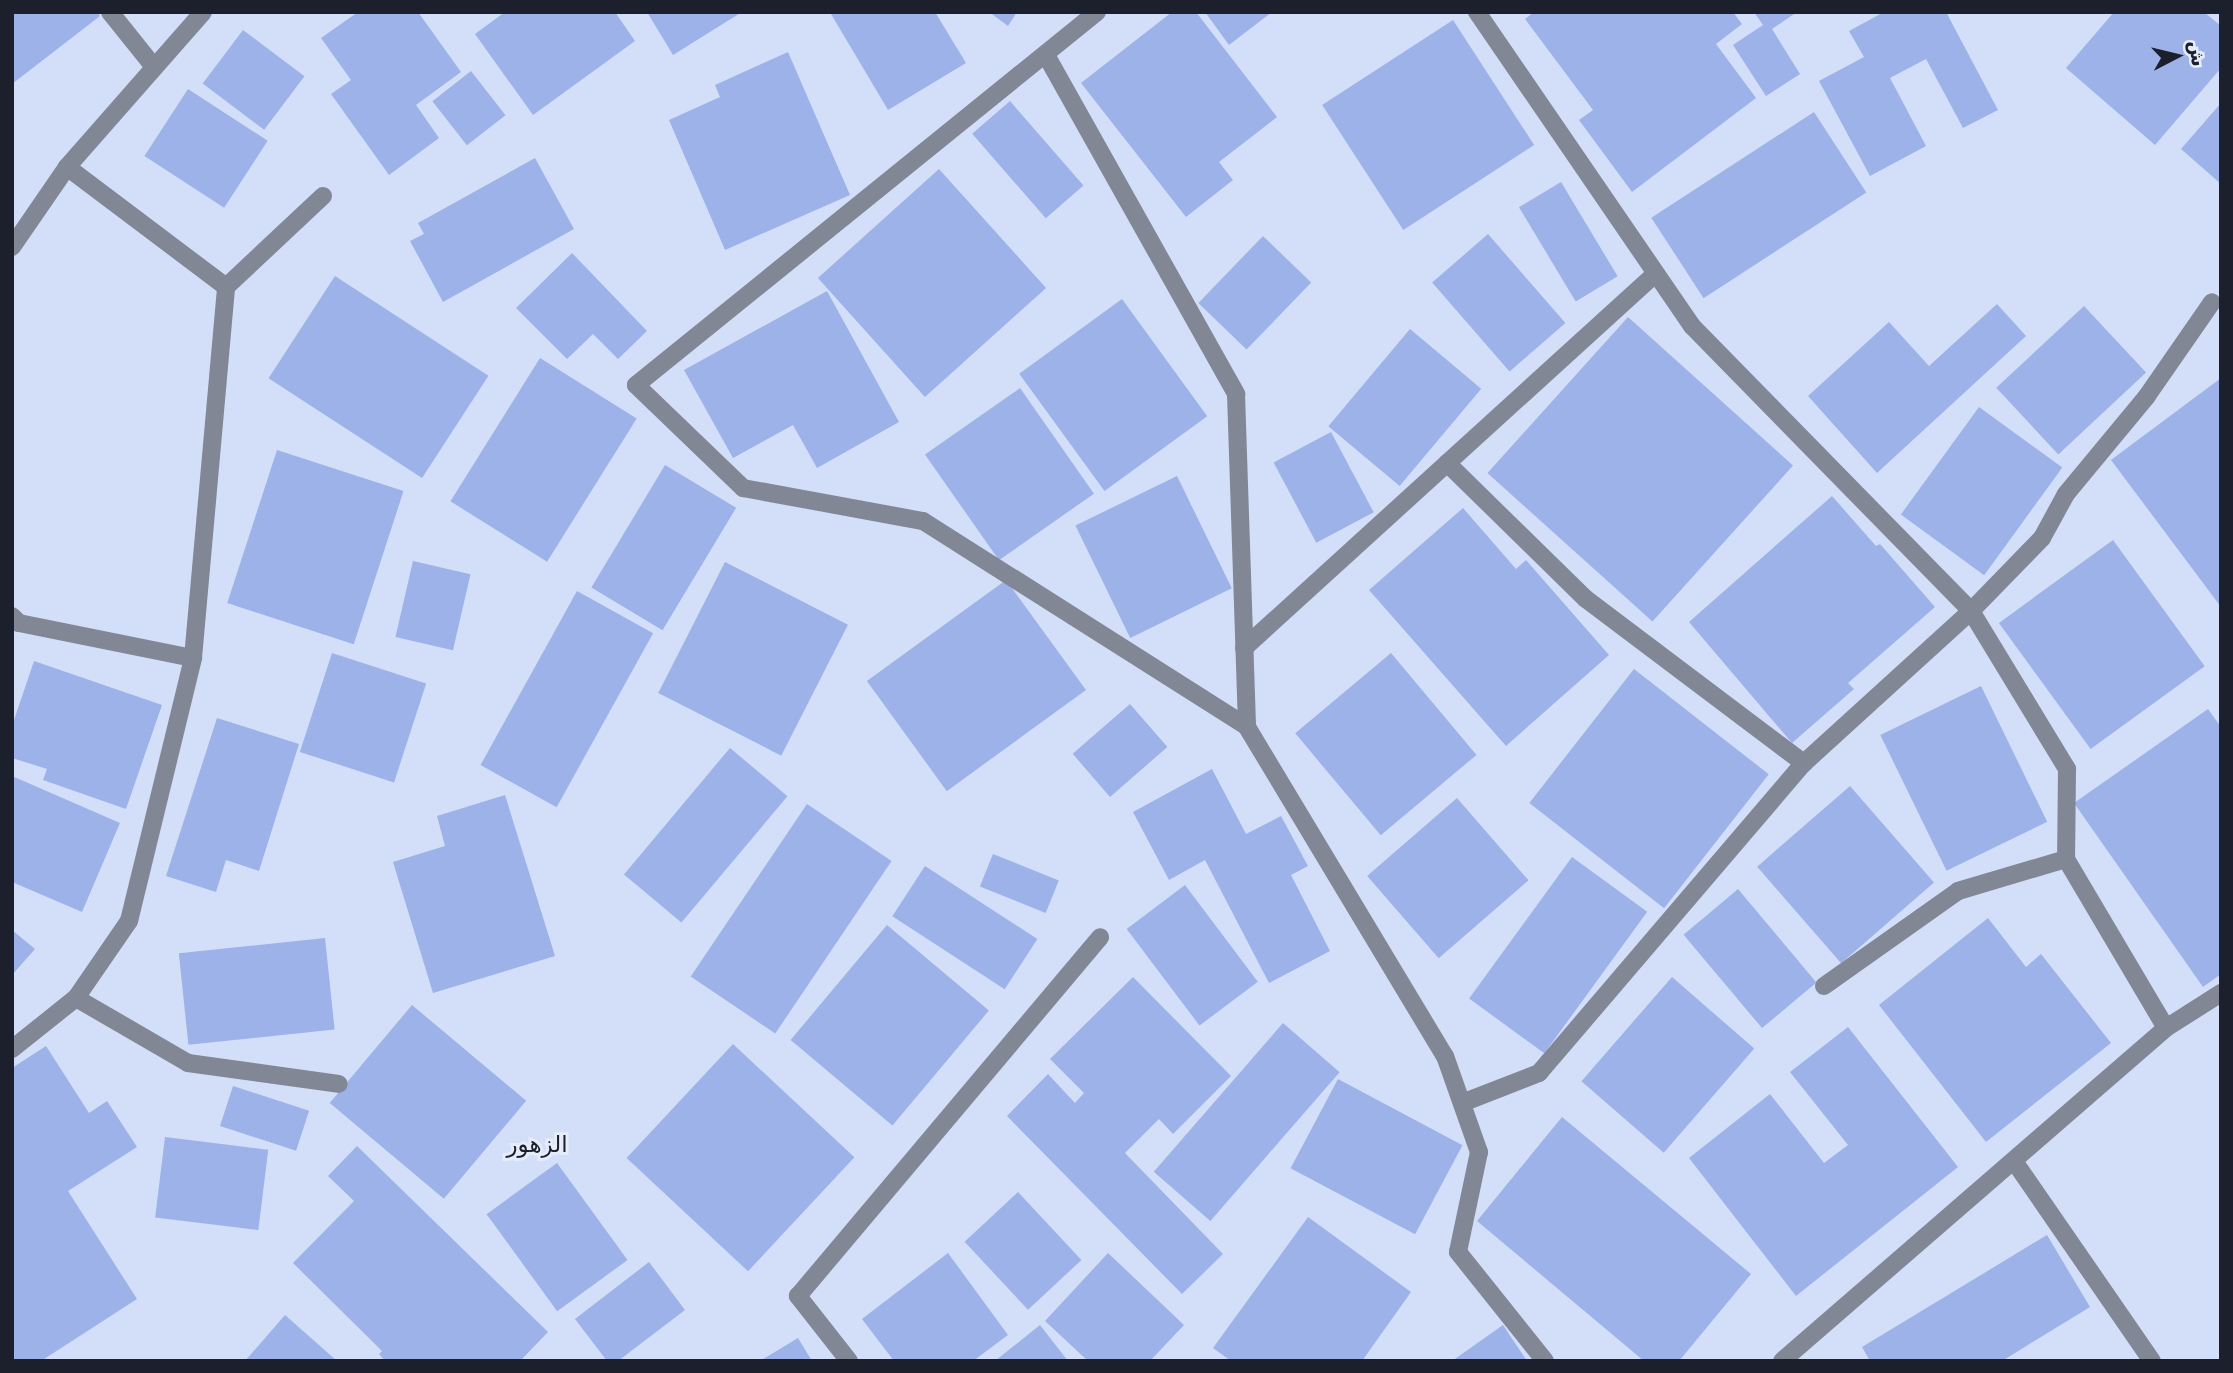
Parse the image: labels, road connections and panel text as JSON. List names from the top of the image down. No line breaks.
{"districts":["الزهور"],"north":"right"}
